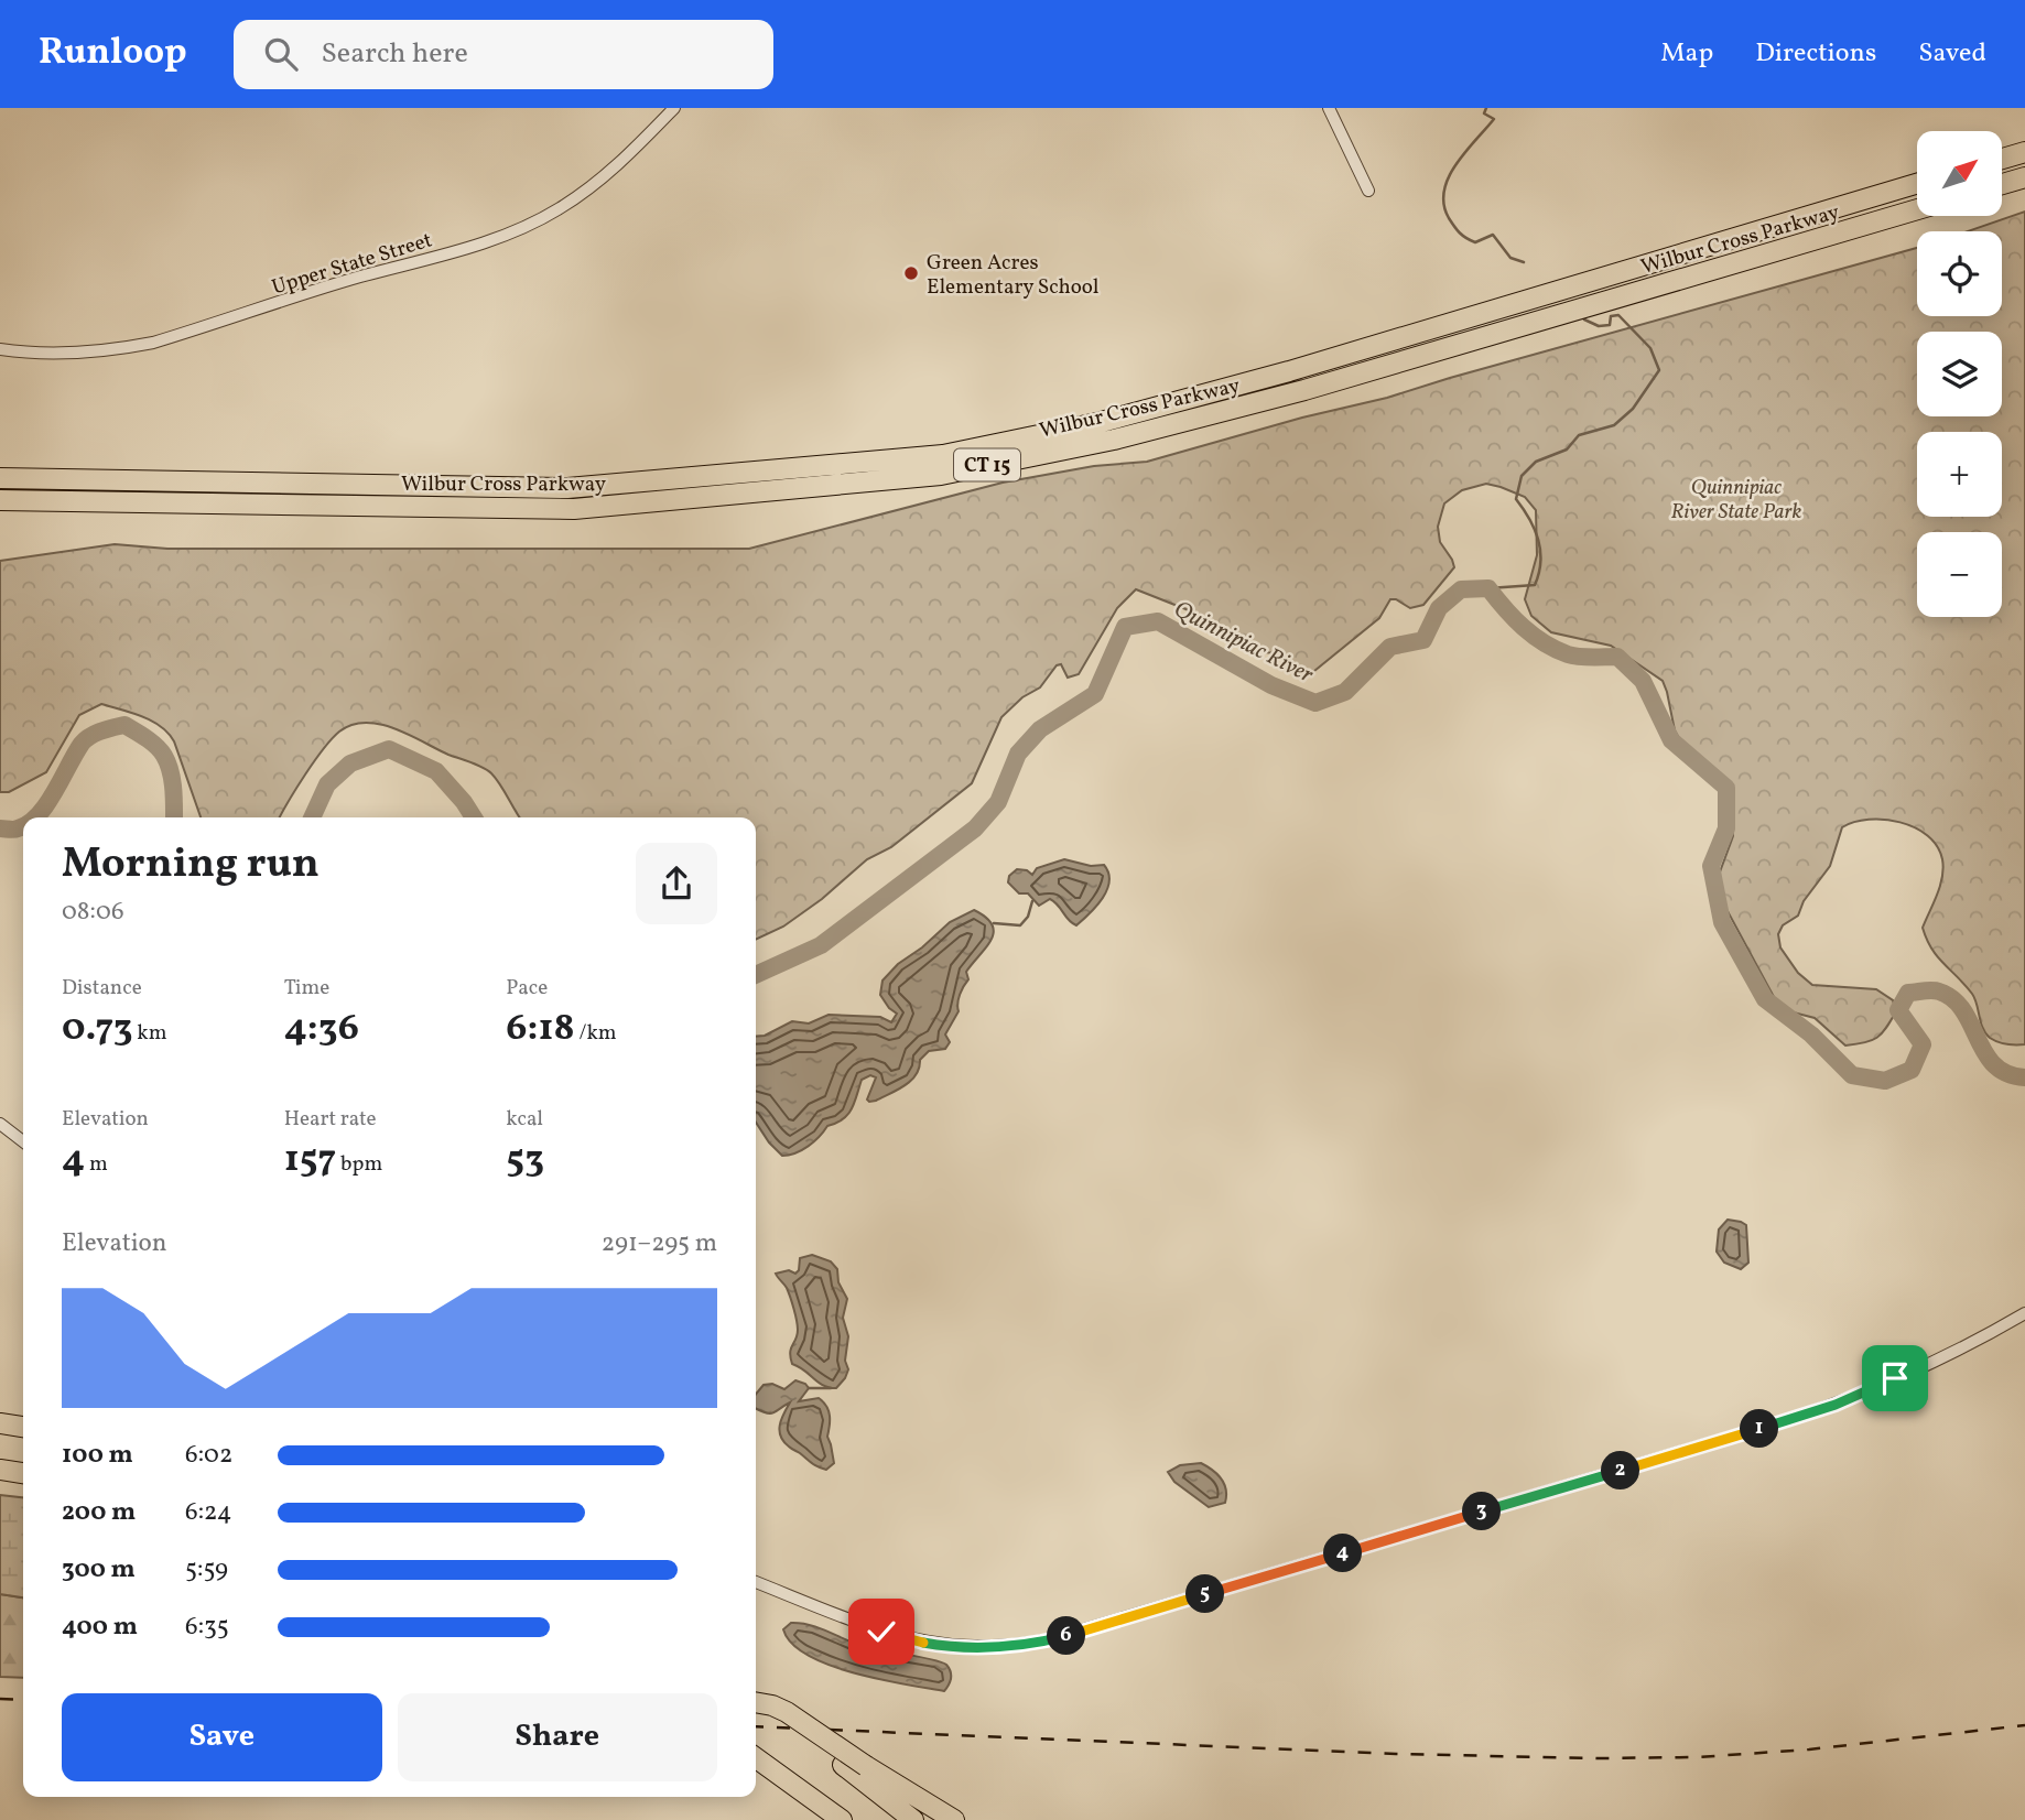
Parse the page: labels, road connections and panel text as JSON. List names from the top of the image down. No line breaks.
{"streets":{"highway":["Wilbur Cross Parkway","CT 15"],"street":["Upper State Street"]},"water":["Quinnipiac River"],"parks":["Quinnipiac River State Park"],"places":["Green Acres Elementary School"],"north":"top right","page":{"header":"Runloop","search":"Search here","nav":["Map","Directions","Saved"],"map_buttons":["+","−"],"heading":["Morning run","08:06"],"stats":[["Distance","0.73 km"],["Time","4:36"],["Pace","6:18 /km"],["Elevation","4 m"],["Heart rate","157 bpm"],["kcal","53"]],"chart":["Elevation","291–295 m"],"pins":["1","2","3","4","5","6"],"list":[{"name":"100 m","note":"6:02"},{"name":"200 m","note":"6:24"},{"name":"300 m","note":"5:59"},{"name":"400 m","note":"6:35"}],"buttons":["Save","Share"]}}
